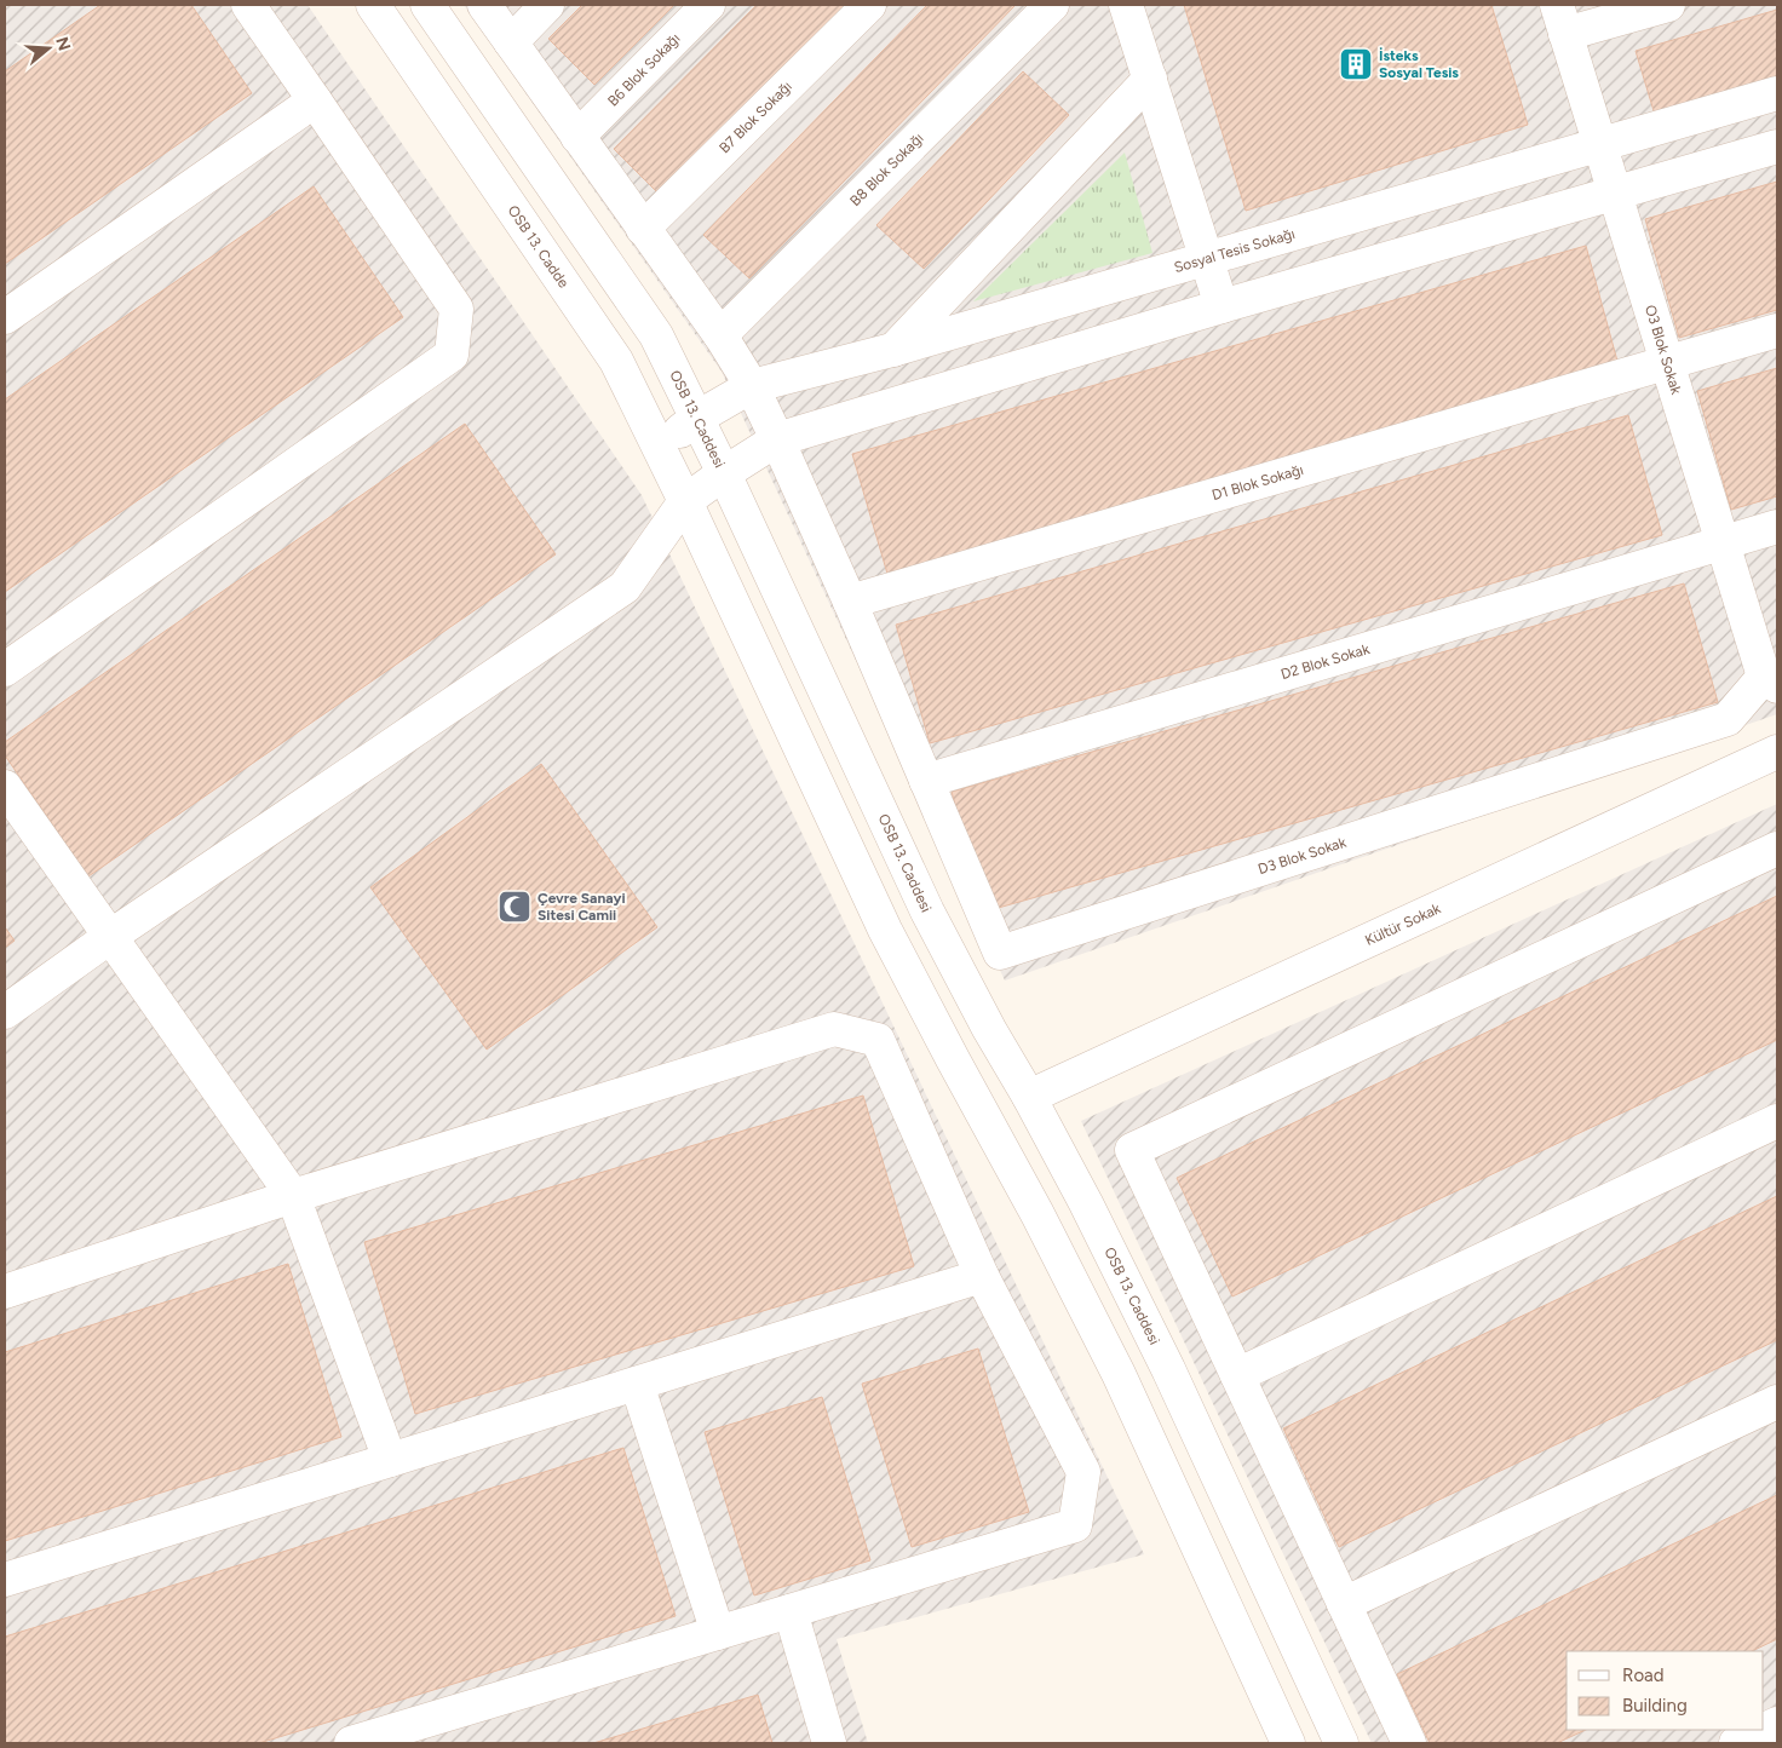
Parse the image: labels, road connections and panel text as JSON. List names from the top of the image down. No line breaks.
{"streets":{"street":["B6 Blok Sokağı","B7 Blok Sokağı","B8 Blok Sokağı","OSB 13. Cadde","Sosyal Tesis Sokağı","O3 Blok Sokak","OSB 13. Caddesi","D1 Blok Sokağı","D2 Blok Sokak","D3 Blok Sokak","Kültür Sokak"]},"crossings":[["OSB 13. Cadde","Sosyal Tesis Sokağı"],["Sosyal Tesis Sokağı","O3 Blok Sokak"],["Sosyal Tesis Sokağı","OSB 13. Caddesi"],["O3 Blok Sokak","D1 Blok Sokağı"],["O3 Blok Sokak","D2 Blok Sokak"],["O3 Blok Sokak","D3 Blok Sokak"],["OSB 13. Caddesi","Kültür Sokak"],["D2 Blok Sokak","D3 Blok Sokak"]],"places":{"building":["İsteks Sosyal Tesis"],"mosque":["Çevre Sanayi Sitesi Camii"]},"legend":["Road","Building"],"north":"right"}
